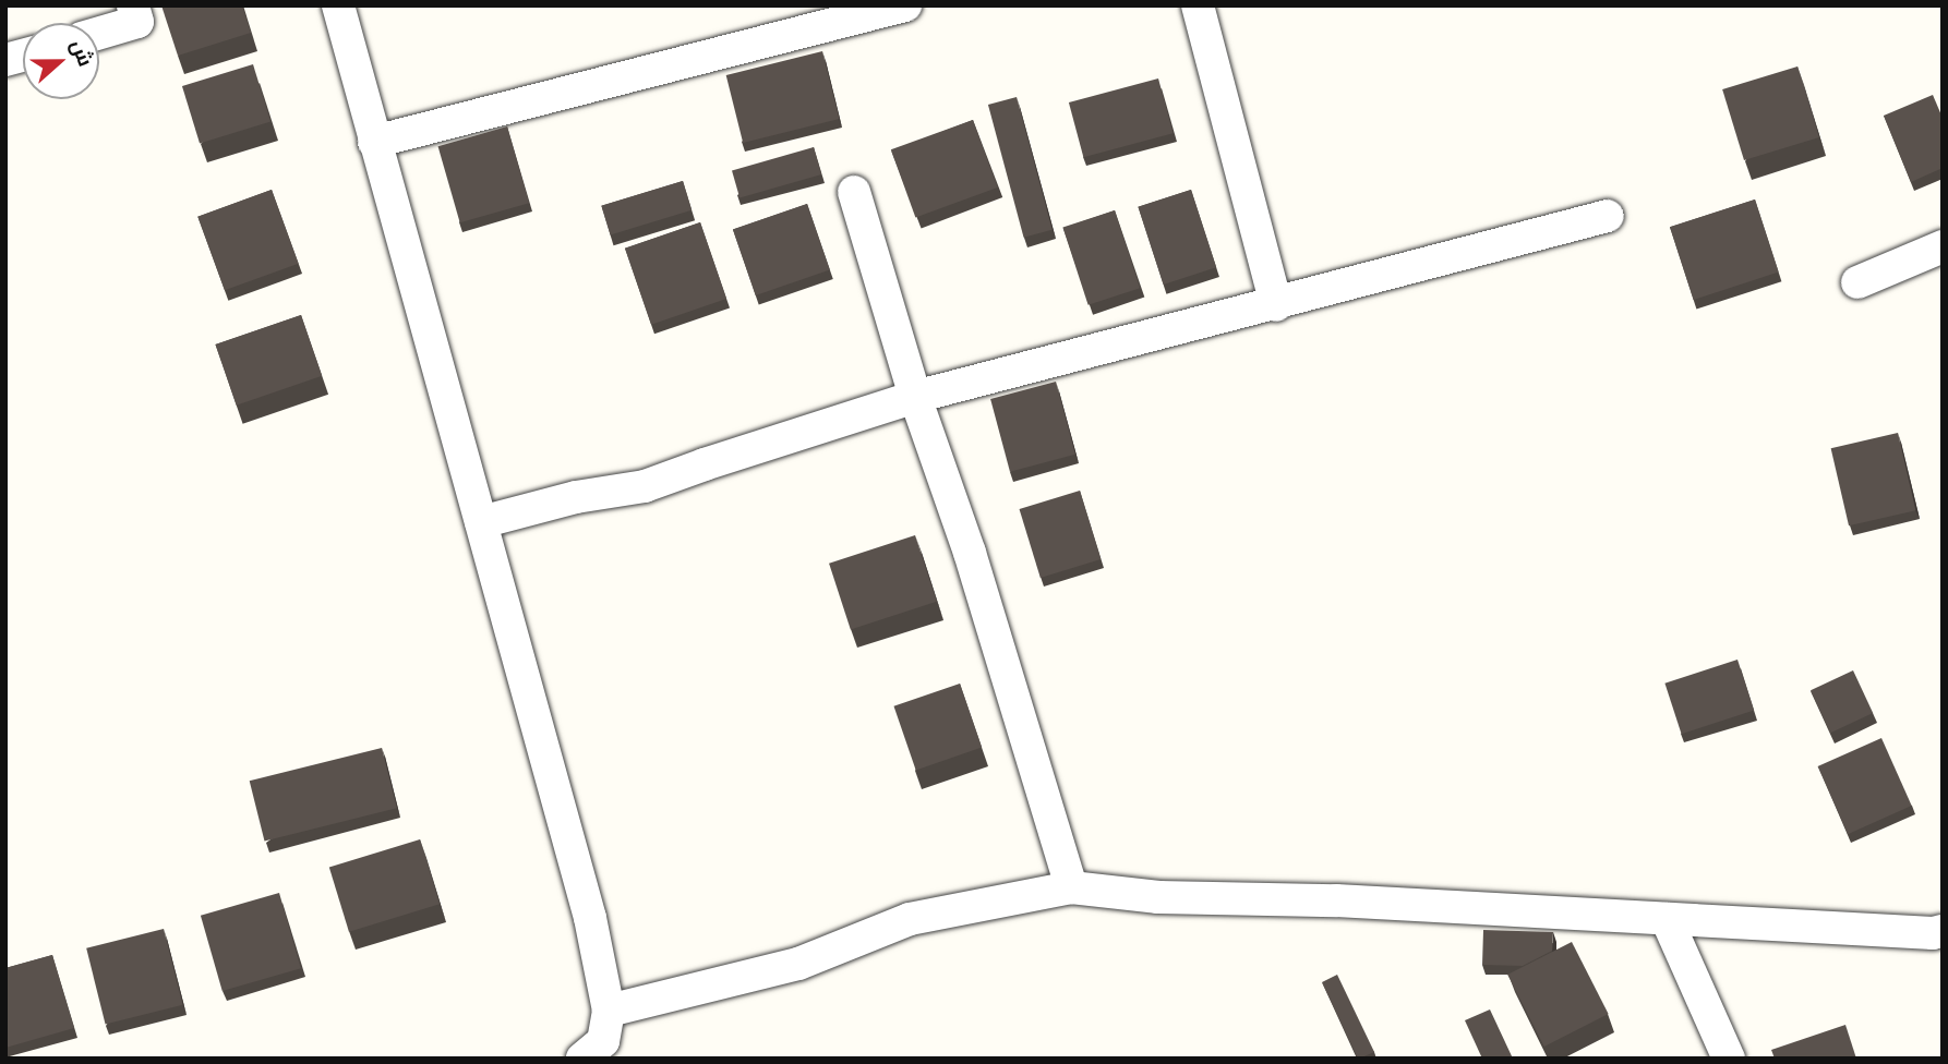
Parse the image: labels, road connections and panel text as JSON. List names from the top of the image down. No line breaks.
{"north":"right"}
